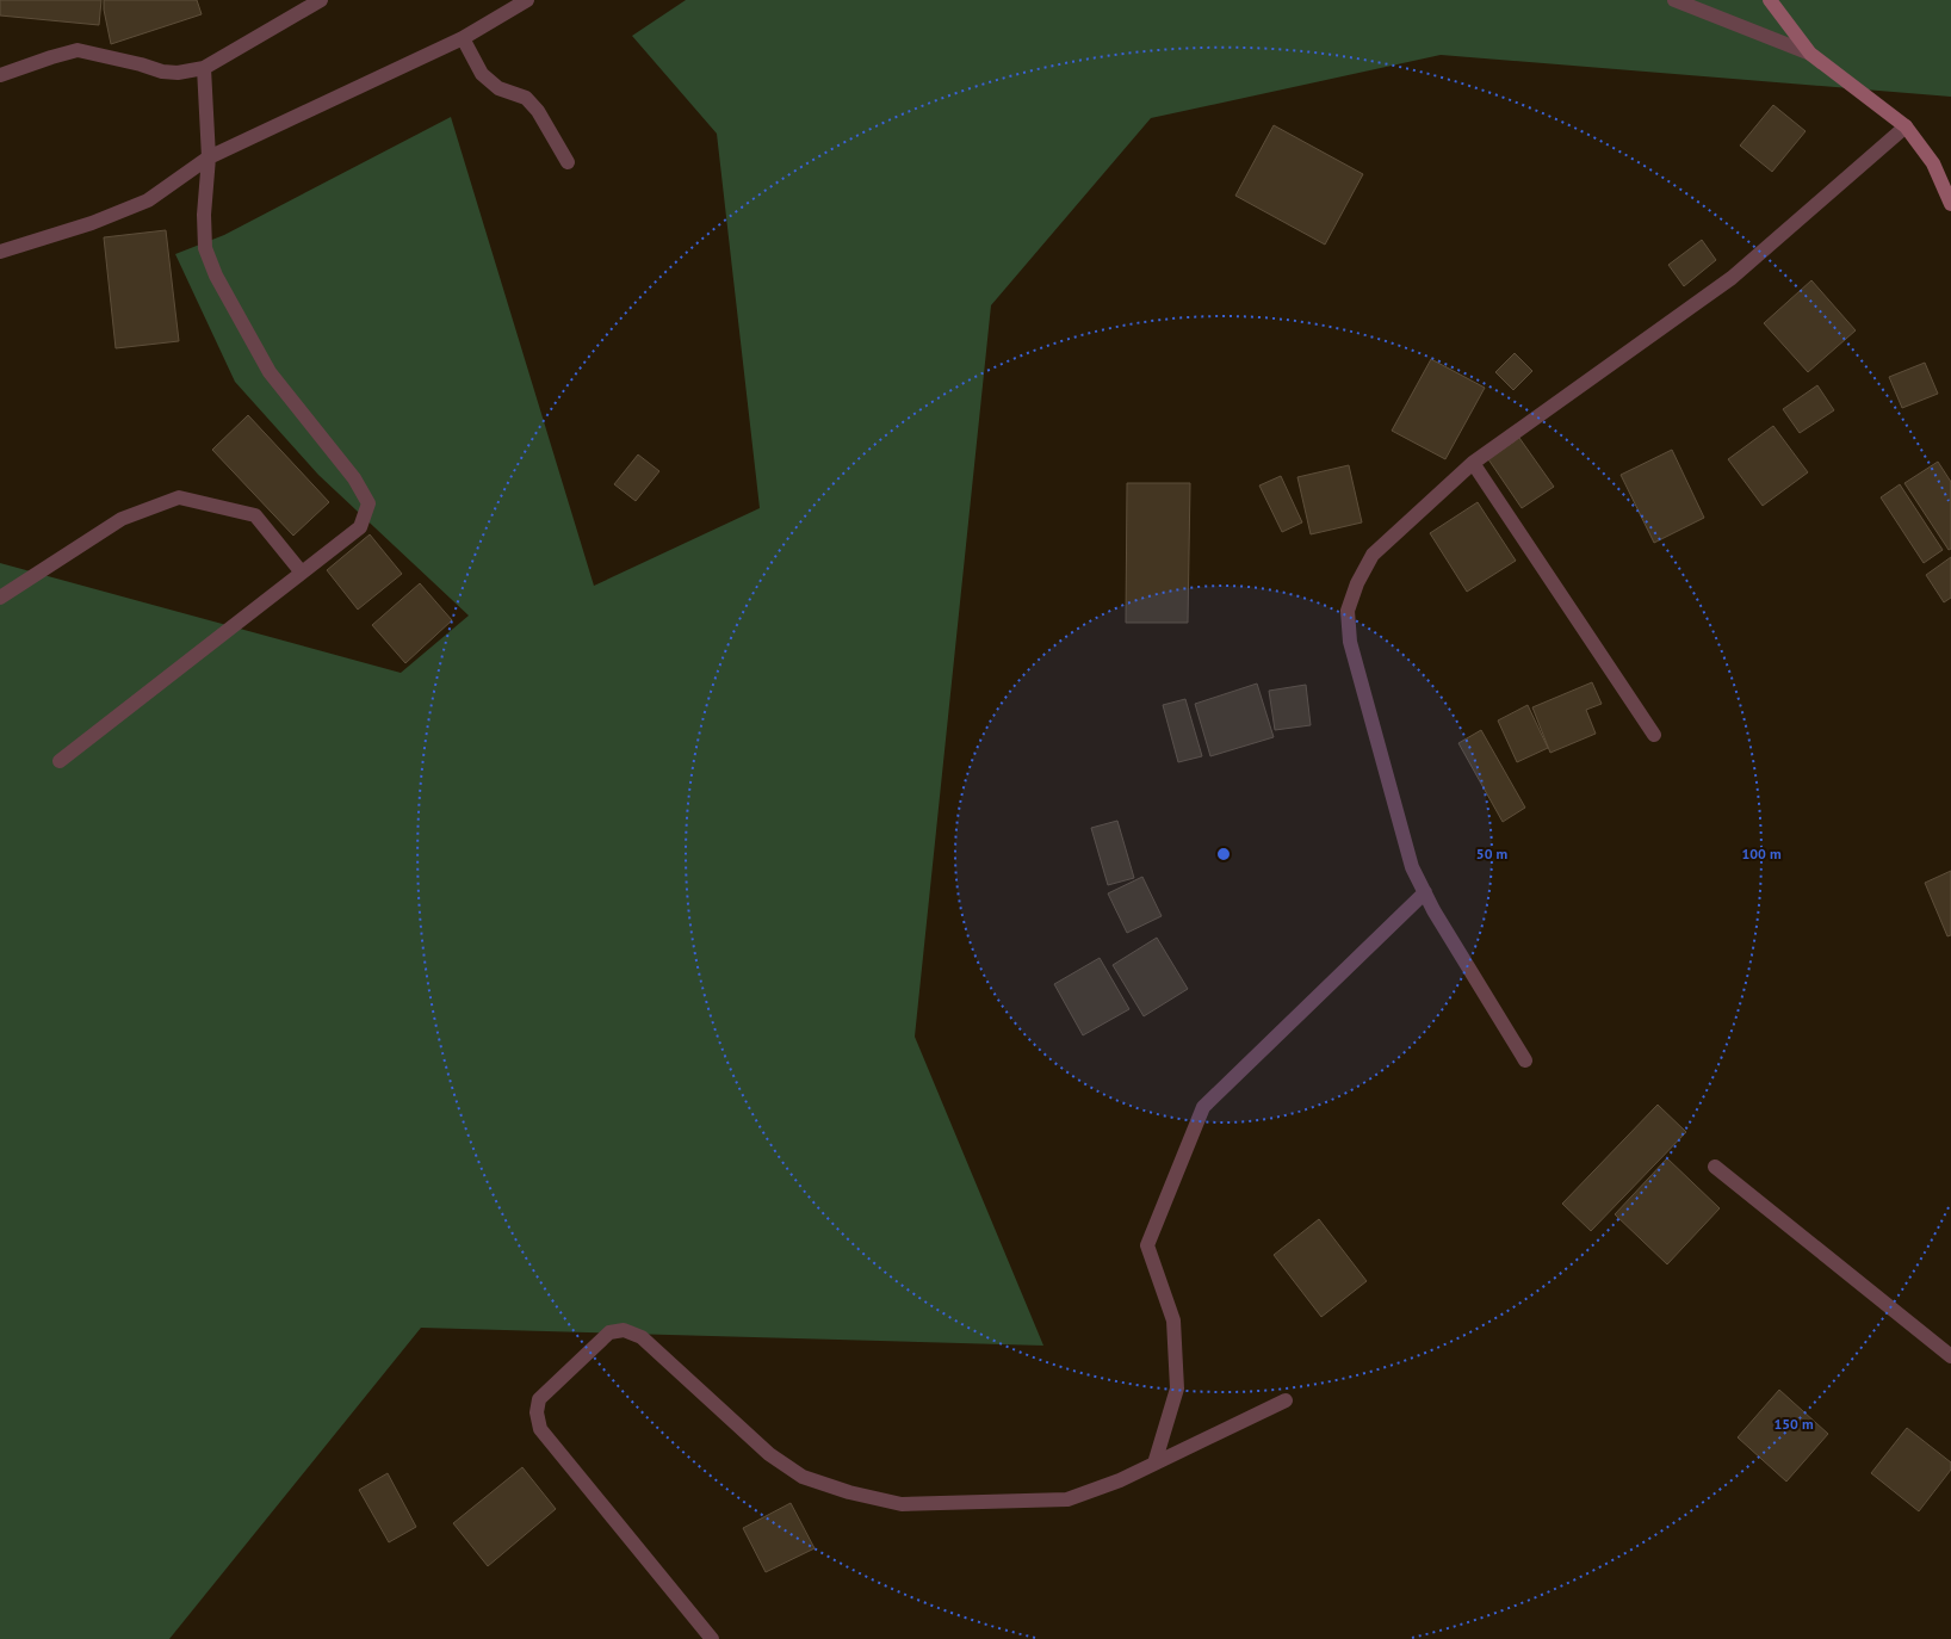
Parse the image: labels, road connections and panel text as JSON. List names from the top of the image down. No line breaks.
{"rings":["50 m","100 m","150 m"]}
